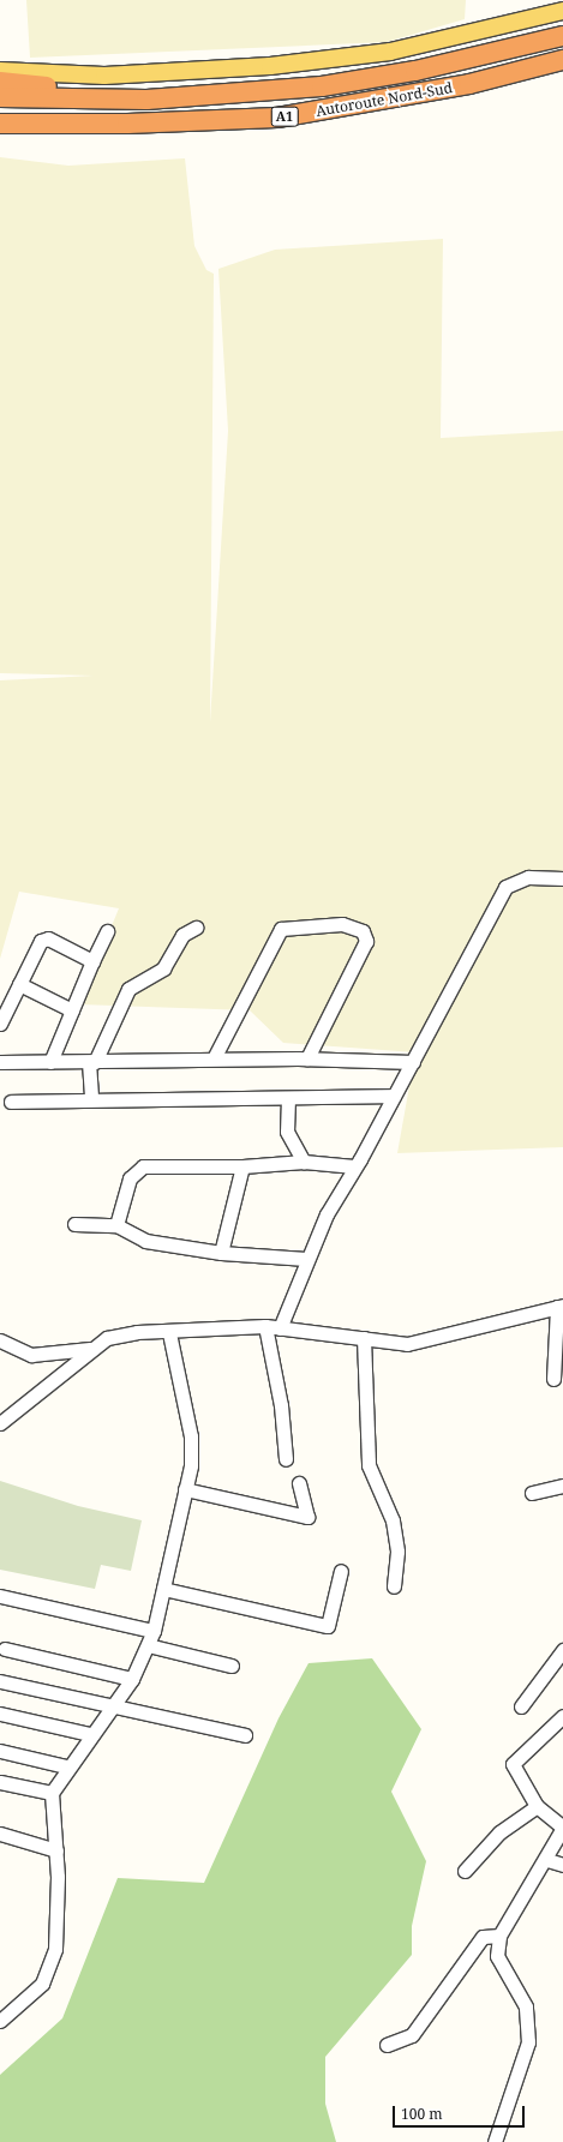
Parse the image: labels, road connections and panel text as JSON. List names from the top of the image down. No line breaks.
{"streets":{"highway":["Autoroute Nord-Sud","A1"]},"scale_bar":"100 m"}
